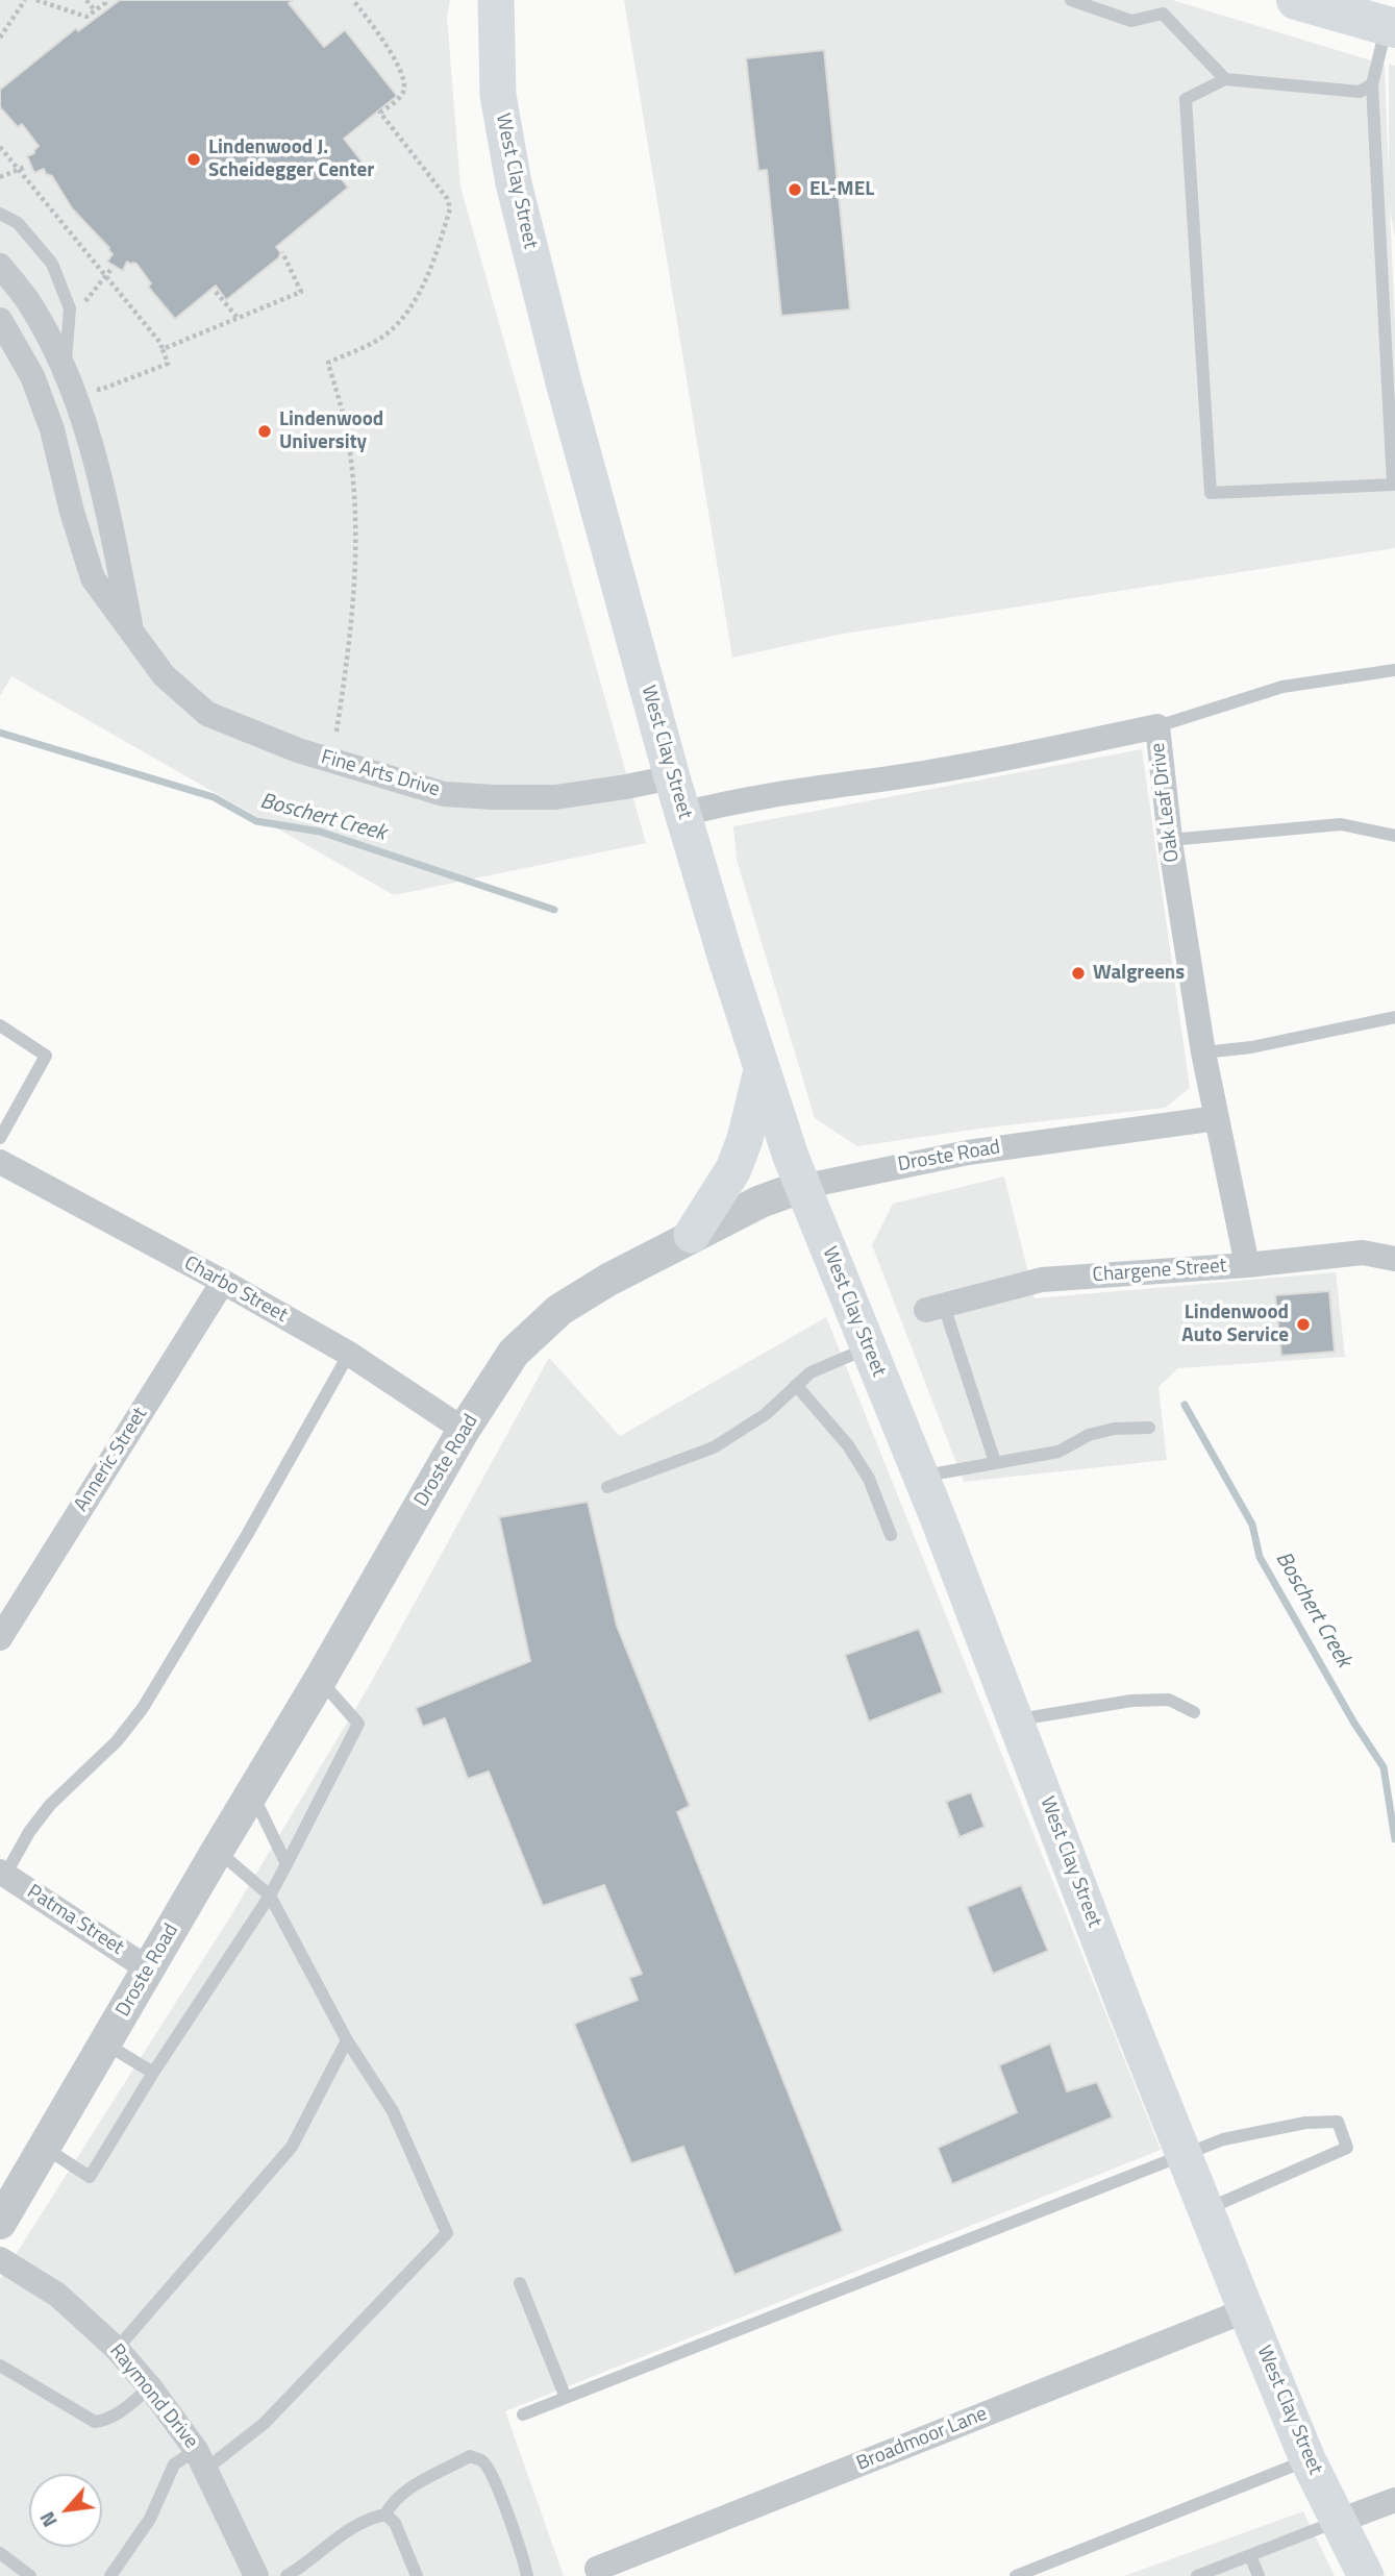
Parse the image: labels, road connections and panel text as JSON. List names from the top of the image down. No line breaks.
{"streets":{"main road":["West Clay Street"],"street":["Fine Arts Drive","Oak Leaf Drive","Droste Road","Chargene Street","Charbo Street","Anneric Street","Patma Street","Raymond Drive","Broadmoor Lane"]},"crossings":[["West Clay Street","Fine Arts Drive"],["West Clay Street","Oak Leaf Drive"],["West Clay Street","Droste Road"],["West Clay Street","Broadmoor Lane"],["Oak Leaf Drive","Droste Road"],["Oak Leaf Drive","Chargene Street"],["Droste Road","Charbo Street"],["Droste Road","Patma Street"],["Charbo Street","Anneric Street"]],"water":["Boschert Creek"],"places":["Lindenwood J. Scheidegger Center","EL-MEL","Lindenwood University","Walgreens","Lindenwood Auto Service"],"north":"bottom left"}
